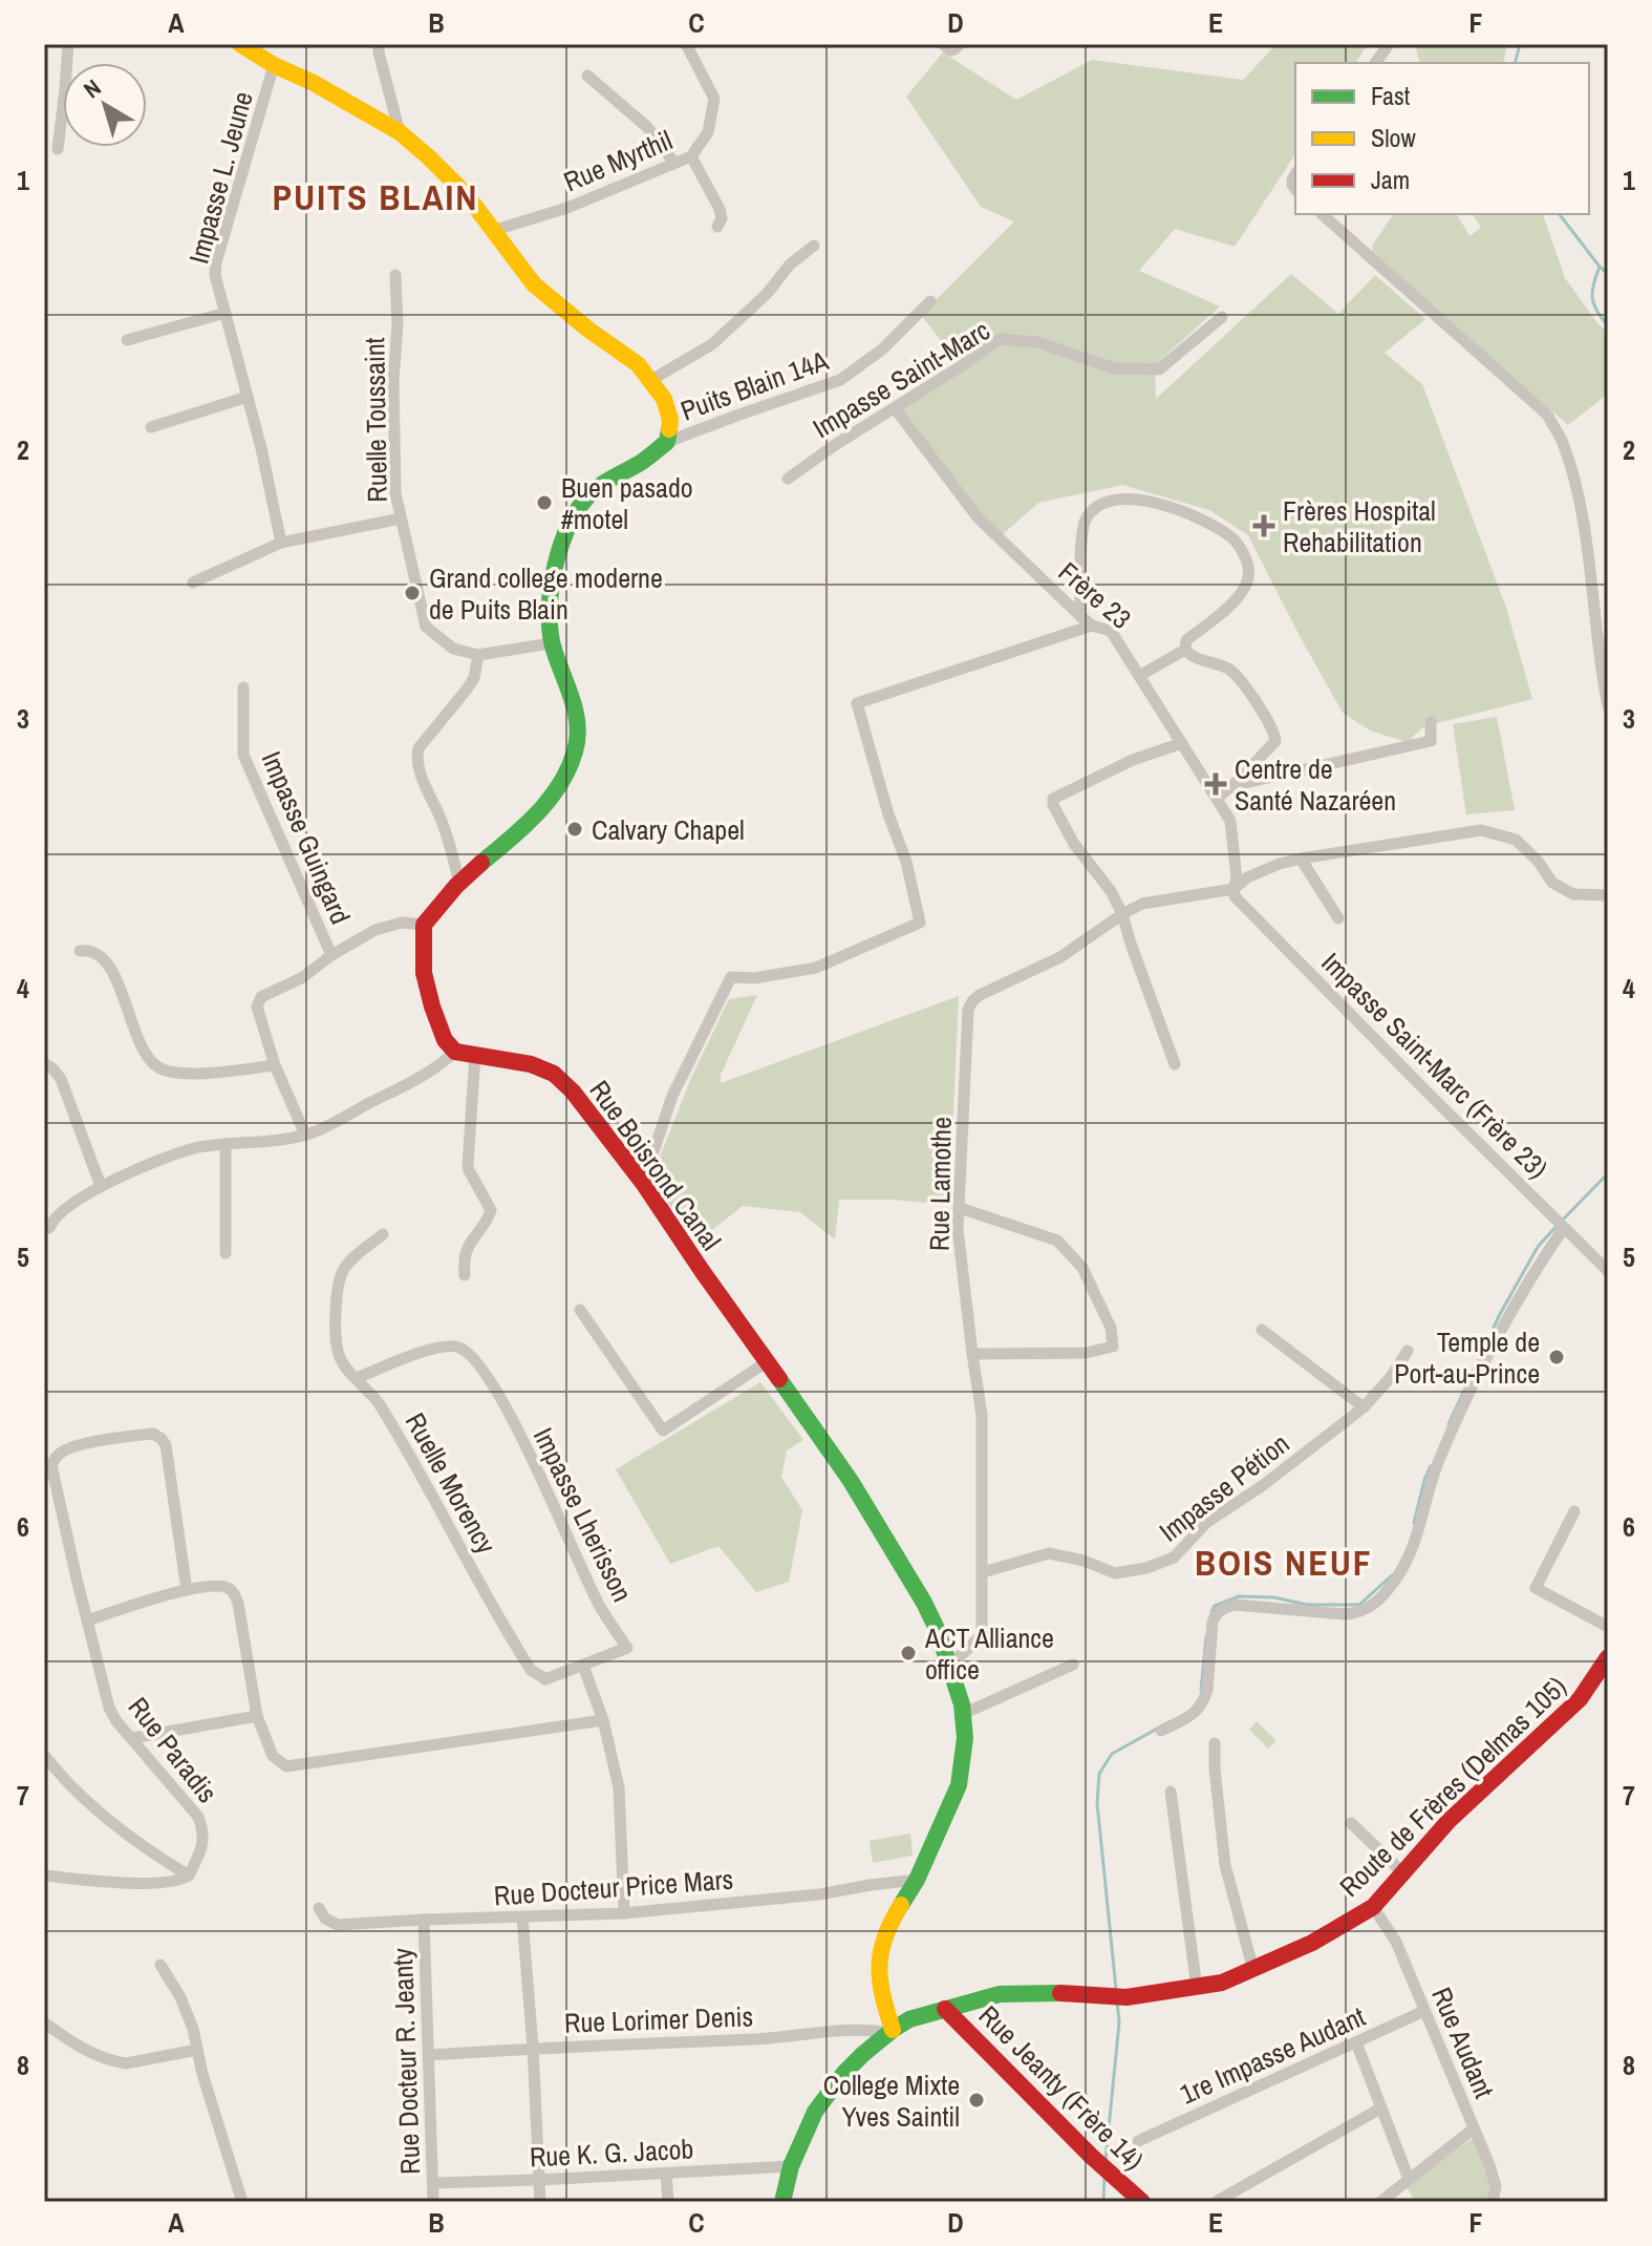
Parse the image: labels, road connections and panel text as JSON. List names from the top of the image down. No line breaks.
{"streets":{"street":["Rue Myrthil","Impasse L. Jeune","Impasse Saint-Marc","Puits Blain 14A","Ruelle Toussaint","Frère 23","Impasse Guingard","Impasse Saint-Marc (Frère 23)","Rue Boisrond Canal","Rue Lamothe","Ruelle Morency","Impasse Pétion","Impasse Lherisson","Rue Paradis","Route de Frères (Delmas 105)","Rue Docteur Price Mars","Rue Lorimer Denis","Rue Audant","1re Impasse Audant","Rue Docteur R. Jeanty","Rue Jeanty (Frère 14)","Rue K. G. Jacob"]},"crossings":[["Impasse Saint-Marc","Frère 23"],["Frère 23","Impasse Saint-Marc (Frère 23)"],["Frère 23","Rue Lamothe"],["Impasse Saint-Marc (Frère 23)","Rue Lamothe"],["Rue Boisrond Canal","Rue Lamothe"],["Rue Boisrond Canal","Route de Frères (Delmas 105)"],["Rue Boisrond Canal","Rue Docteur Price Mars"],["Rue Boisrond Canal","Rue Lorimer Denis"],["Rue Lamothe","Impasse Pétion"],["Ruelle Morency","Impasse Lherisson"],["Route de Frères (Delmas 105)","Rue Lorimer Denis"],["Route de Frères (Delmas 105)","Rue Audant"],["Route de Frères (Delmas 105)","Rue Jeanty (Frère 14)"],["Route de Frères (Delmas 105)","Rue K. G. Jacob"],["Rue Docteur Price Mars","Rue Docteur R. Jeanty"],["Rue Lorimer Denis","Rue Docteur R. Jeanty"],["Rue Audant","1re Impasse Audant"],["Rue Docteur R. Jeanty","Rue K. G. Jacob"]],"districts":["PUITS BLAIN","BOIS NEUF"],"places":{"other":["Buen pasado #motel","Grand college moderne de Puits Blain","Calvary Chapel","Temple de Port-au-Prince","ACT Alliance office","College Mixte Yves Saintil"],"health":["Frères Hospital Rehabilitation","Centre de Santé Nazaréen"]},"legend":["Fast","Slow","Jam"],"north":"top left","grid":{"columns":["A","B","C","D","E","F"],"rows":["1","2","3","4","5","6","7","8"]}}
